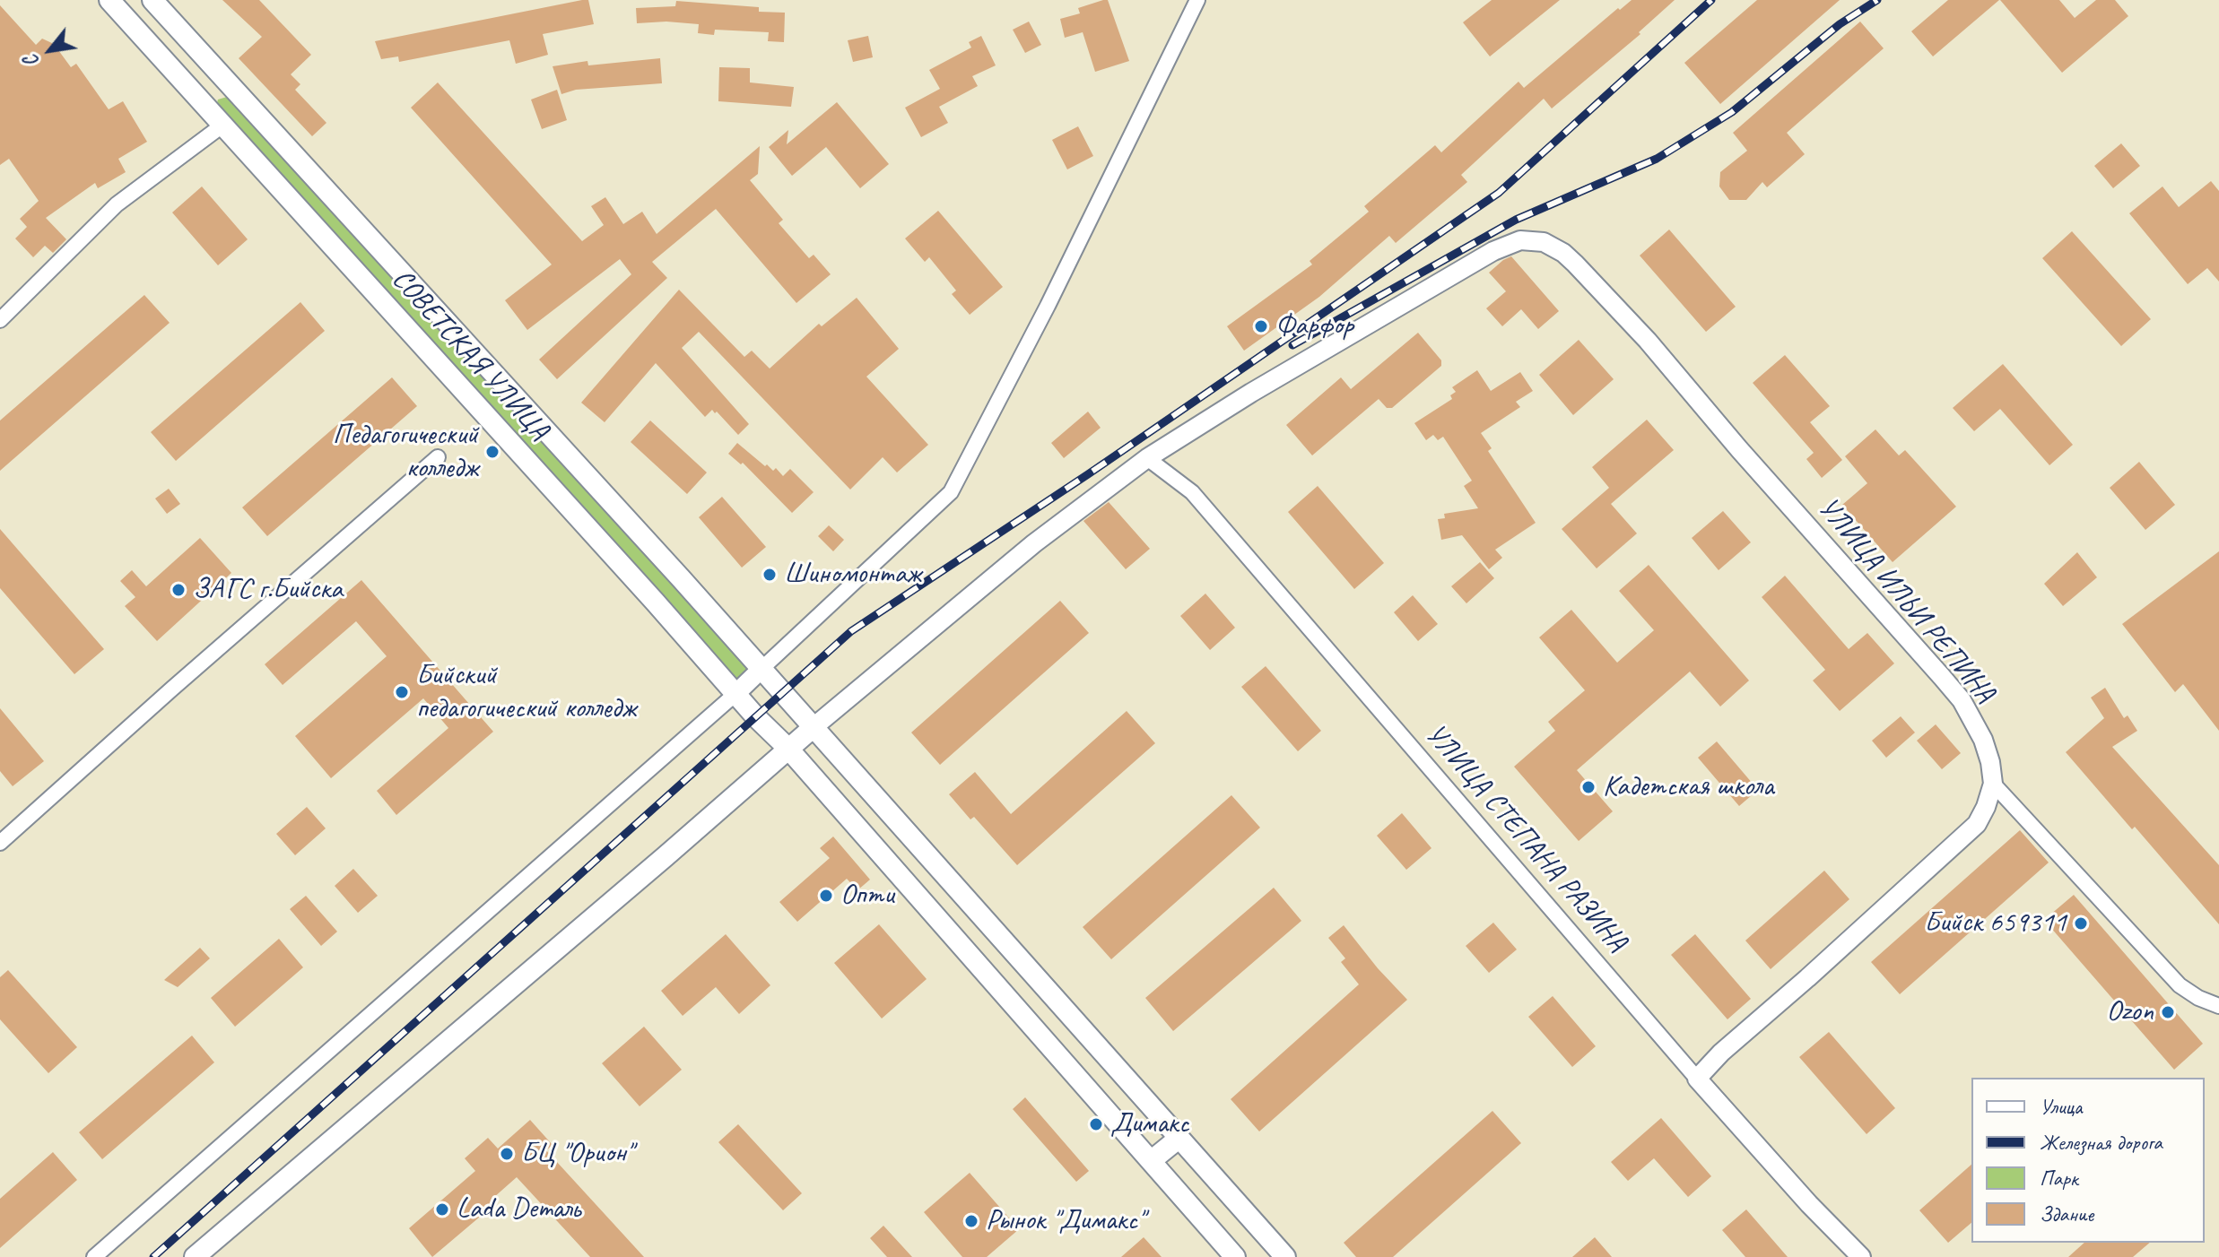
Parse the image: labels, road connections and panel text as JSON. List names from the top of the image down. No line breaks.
{"streets":{"main road":["СОВЕТСКАЯ УЛИЦА"],"street":["УЛИЦА ИЛЬИ РЕПИНА","УЛИЦА СТЕПАНА РАЗИНА"]},"crossings":[["УЛИЦА ИЛЬИ РЕПИНА","УЛИЦА СТЕПАНА РАЗИНА"]],"places":["Фарфор","Педагогический колледж","Шиномонтаж","ЗАГС г.Бийска","Бийский педагогический колледж","Кадетская школа","Опти","Бийск 659311","Ozon","Димакс","БЦ \"Орион\"","Lada Dеталь","Рынок \"Димакс\""],"legend":["Улица","Железная дорога","Парк","Здание"],"north":"bottom left"}
